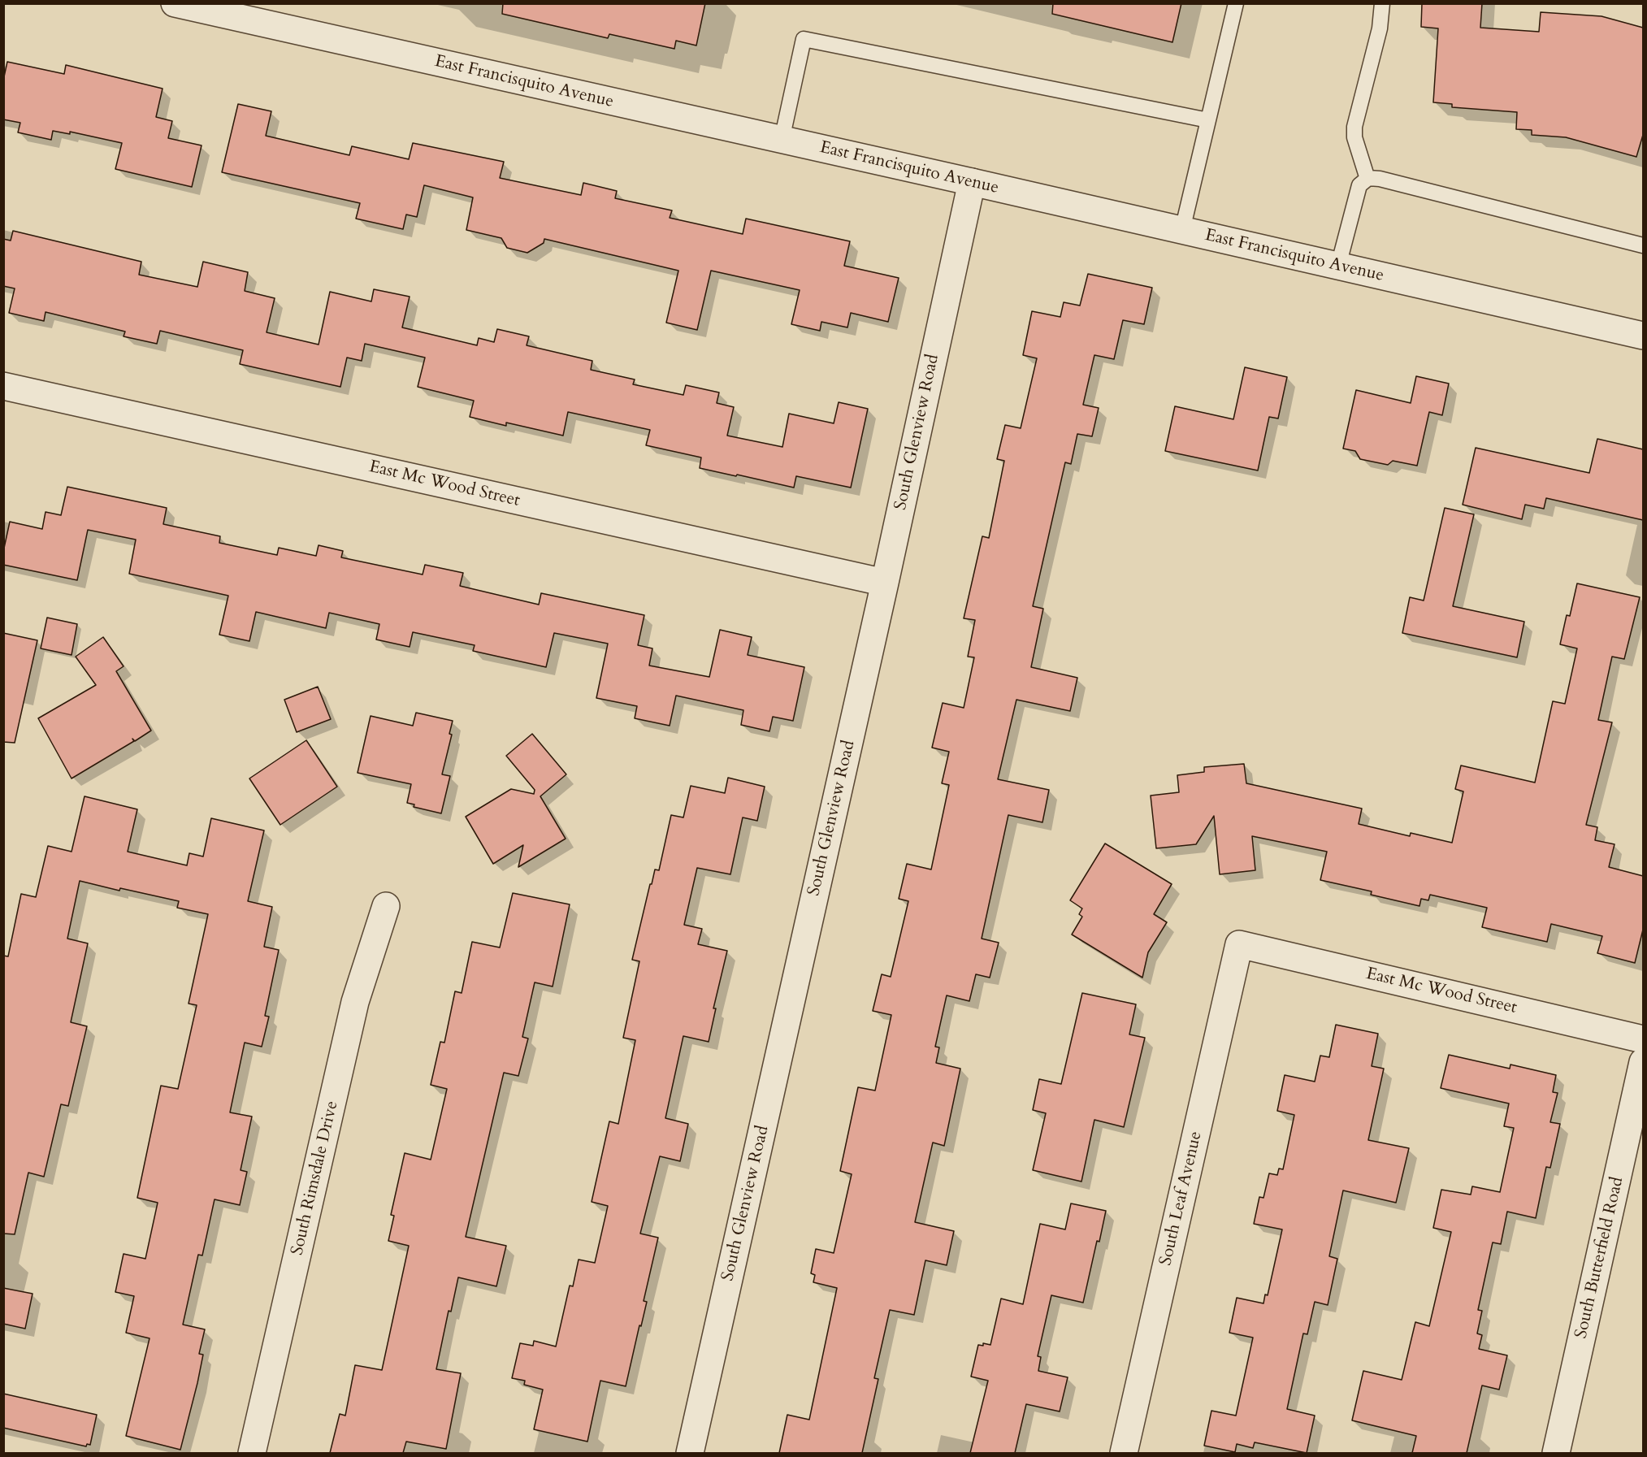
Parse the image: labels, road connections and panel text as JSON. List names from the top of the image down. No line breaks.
{"streets":{"street":["East Francisquito Avenue","South Glenview Road","East Mc Wood Street","South Rimsdale Drive","South Leaf Avenue","South Butterfield Road"]},"crossings":[["East Francisquito Avenue","South Glenview Road"],["South Glenview Road","East Mc Wood Street"],["East Mc Wood Street","South Leaf Avenue"]]}
